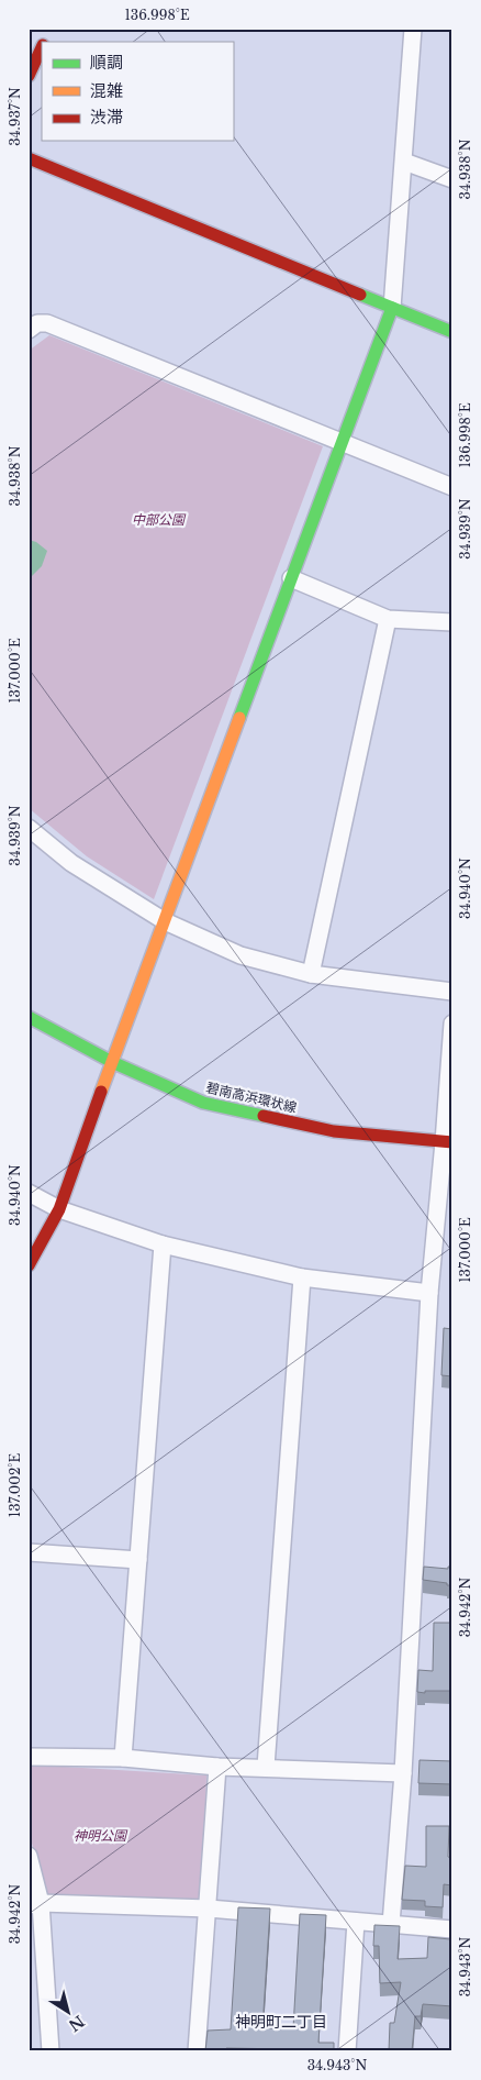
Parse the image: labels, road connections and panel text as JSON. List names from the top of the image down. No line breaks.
{"streets":{"street":["碧南高浜環状線"]},"districts":["神明町二丁目"],"parks":["中部公園","神明公園"],"legend":["順調","混雑","渋滞"],"north":"bottom right","coordinates":["136.998°E","34.937°N","34.938°N","34.939°N","137.000°E","34.940°N","137.002°E","34.942°N","34.943°N"]}
